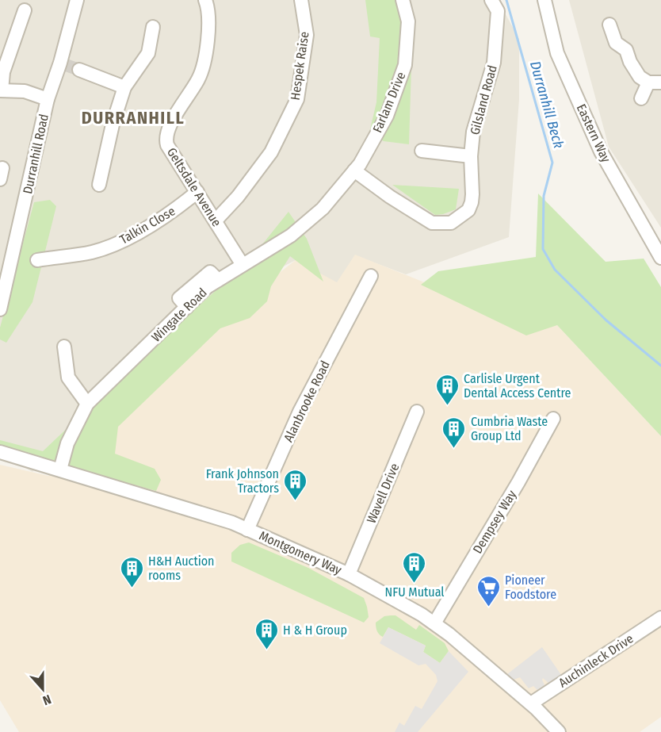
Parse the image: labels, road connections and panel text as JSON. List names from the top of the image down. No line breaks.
{"streets":{"street":["Hespek Raise","Gilsland Road","Farlam Drive","Eastern Way","Durranhill Road","Geltsdale Avenue","Talkin Close","Wingate Road","Alanbrooke Road","Wavell Drive","Dempsey Way","Montgomery Way","Auchinleck Drive"]},"crossings":[["Hespek Raise","Geltsdale Avenue"],["Gilsland Road","Farlam Drive"],["Gilsland Road","Wingate Road"],["Farlam Drive","Wingate Road"],["Geltsdale Avenue","Talkin Close"],["Geltsdale Avenue","Wingate Road"],["Wingate Road","Montgomery Way"],["Alanbrooke Road","Montgomery Way"],["Wavell Drive","Montgomery Way"],["Dempsey Way","Montgomery Way"],["Montgomery Way","Auchinleck Drive"]],"districts":["DURRANHILL"],"water":["Durranhill Beck"],"places":{"building":["Carlisle Urgent Dental Access Centre","Cumbria Waste Group Ltd","Frank Johnson Tractors","NFU Mutual","H&H Auction rooms","H & H Group"],"supermarket":["Pioneer Foodstore"]},"north":"bottom"}
